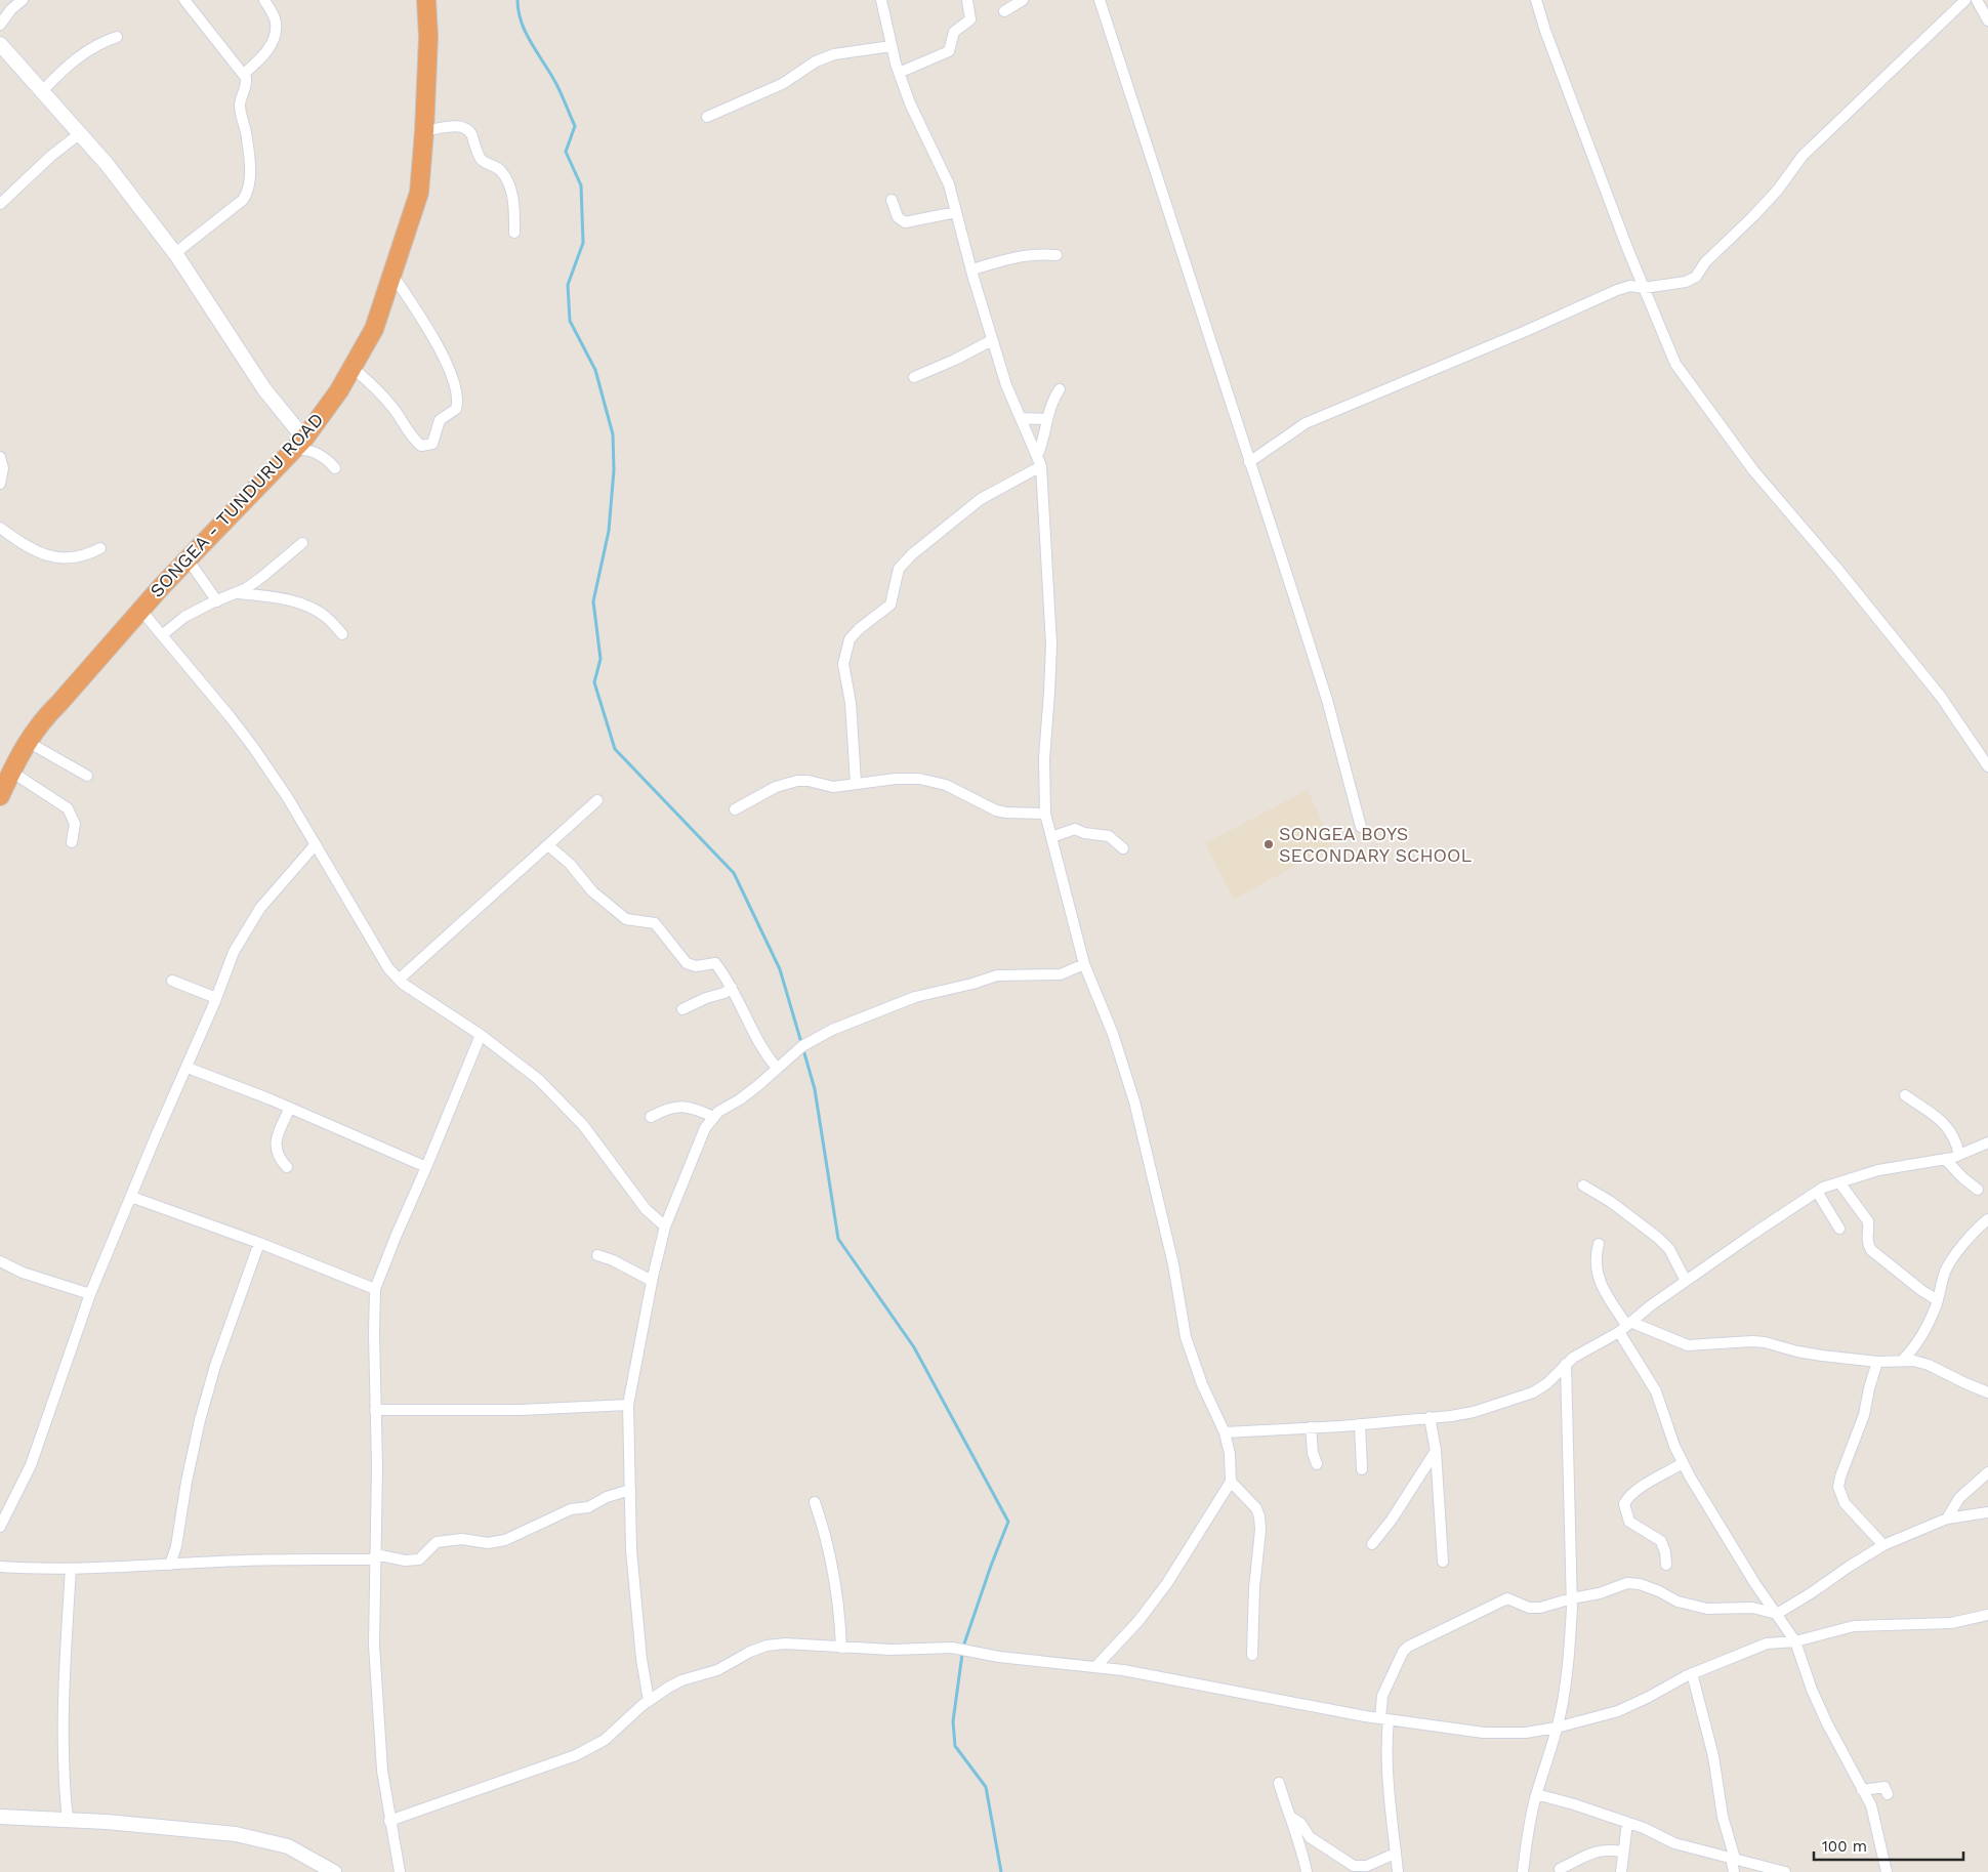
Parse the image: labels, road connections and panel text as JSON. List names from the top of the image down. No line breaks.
{"streets":{"highway":["SONGEA - TUNDURU ROAD"]},"places":["SONGEA BOYS SECONDARY SCHOOL"],"scale_bar":"100 m"}
